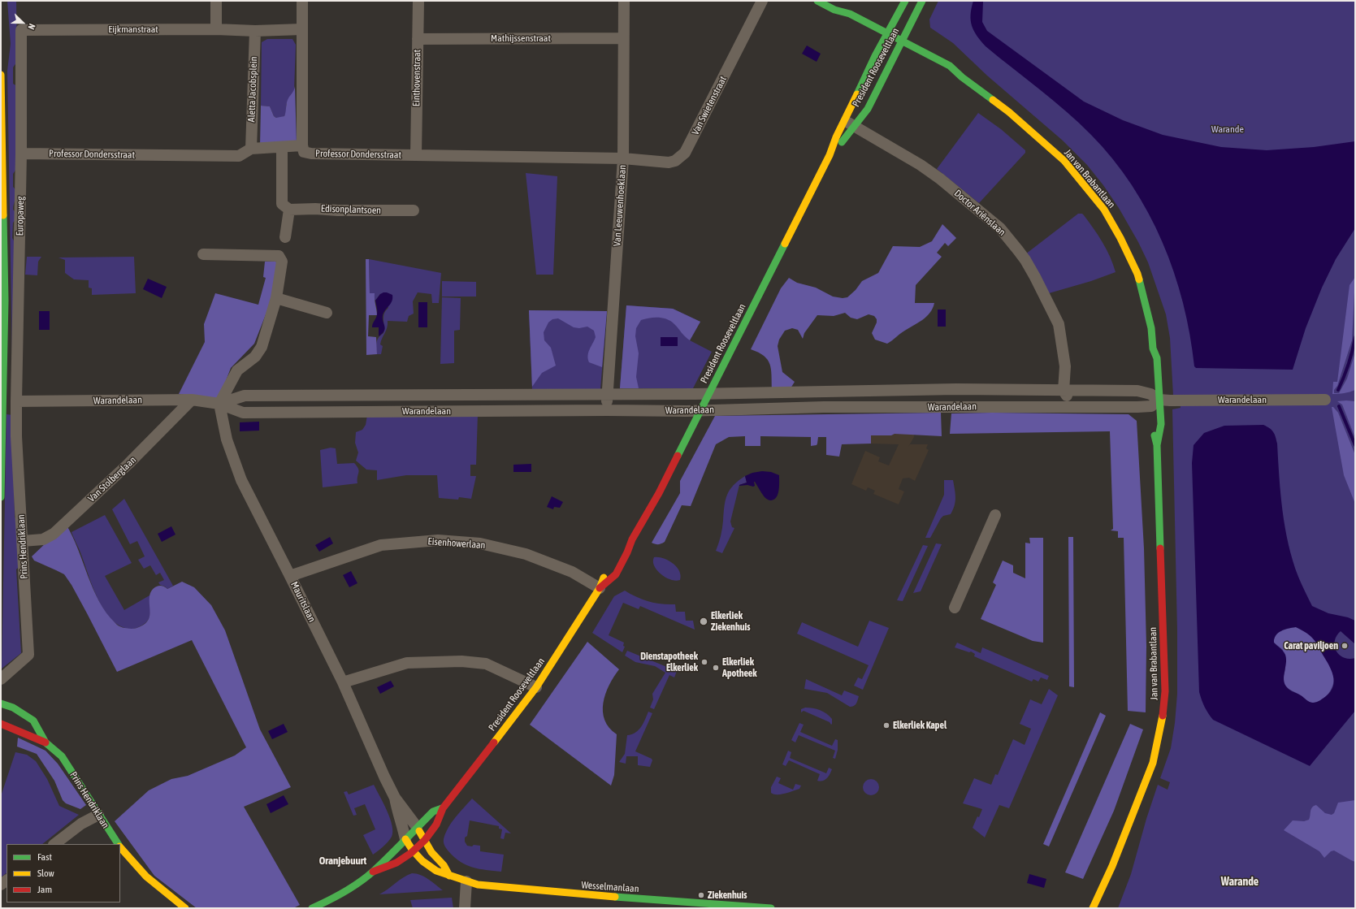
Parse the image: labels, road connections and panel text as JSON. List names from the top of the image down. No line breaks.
{"streets":{"street":["Eijkmanstraat","Mathijssenstraat","President Rooseveltlaan","Einthovenstraat","Aletta Jacobsplein","Van Swietenstraat","Professor Dondersstraat","Jan van Brabantlaan","Van Leeuwenhoeklaan","Edisonplantsoen","Doctor Ariënslaan","Europaweg","Warandelaan","Van Stolberglaan","Eisenhowerlaan","Prins Hendriklaan","Mauritslaan","Wesselmanlaan"]},"crossings":[["Eijkmanstraat","Europaweg"],["Mathijssenstraat","Einthovenstraat"],["Mathijssenstraat","Van Leeuwenhoeklaan"],["President Rooseveltlaan","Jan van Brabantlaan"],["President Rooseveltlaan","Doctor Ariënslaan"],["President Rooseveltlaan","Warandelaan"],["President Rooseveltlaan","Eisenhowerlaan"],["President Rooseveltlaan","Mauritslaan"],["President Rooseveltlaan","Wesselmanlaan"],["Einthovenstraat","Professor Dondersstraat"],["Aletta Jacobsplein","Professor Dondersstraat"],["Van Swietenstraat","Professor Dondersstraat"],["Van Swietenstraat","Van Leeuwenhoeklaan"],["Professor Dondersstraat","Van Leeuwenhoeklaan"],["Professor Dondersstraat","Europaweg"],["Jan van Brabantlaan","Warandelaan"],["Van Leeuwenhoeklaan","Warandelaan"],["Doctor Ariënslaan","Warandelaan"],["Europaweg","Warandelaan"],["Europaweg","Prins Hendriklaan"],["Warandelaan","Van Stolberglaan"],["Warandelaan","Prins Hendriklaan"],["Warandelaan","Mauritslaan"],["Van Stolberglaan","Prins Hendriklaan"],["Eisenhowerlaan","Mauritslaan"],["Mauritslaan","Wesselmanlaan"]],"districts":["Oranjebuurt","Warande"],"parks":["Warande"],"places":["Elkerliek Ziekenhuis","Carat paviljoen","Dienstapotheek Elkerliek","Elkerliek Apotheek","Elkerliek Kapel","Ziekenhuis"],"legend":["Fast","Slow","Jam"],"north":"bottom right"}
